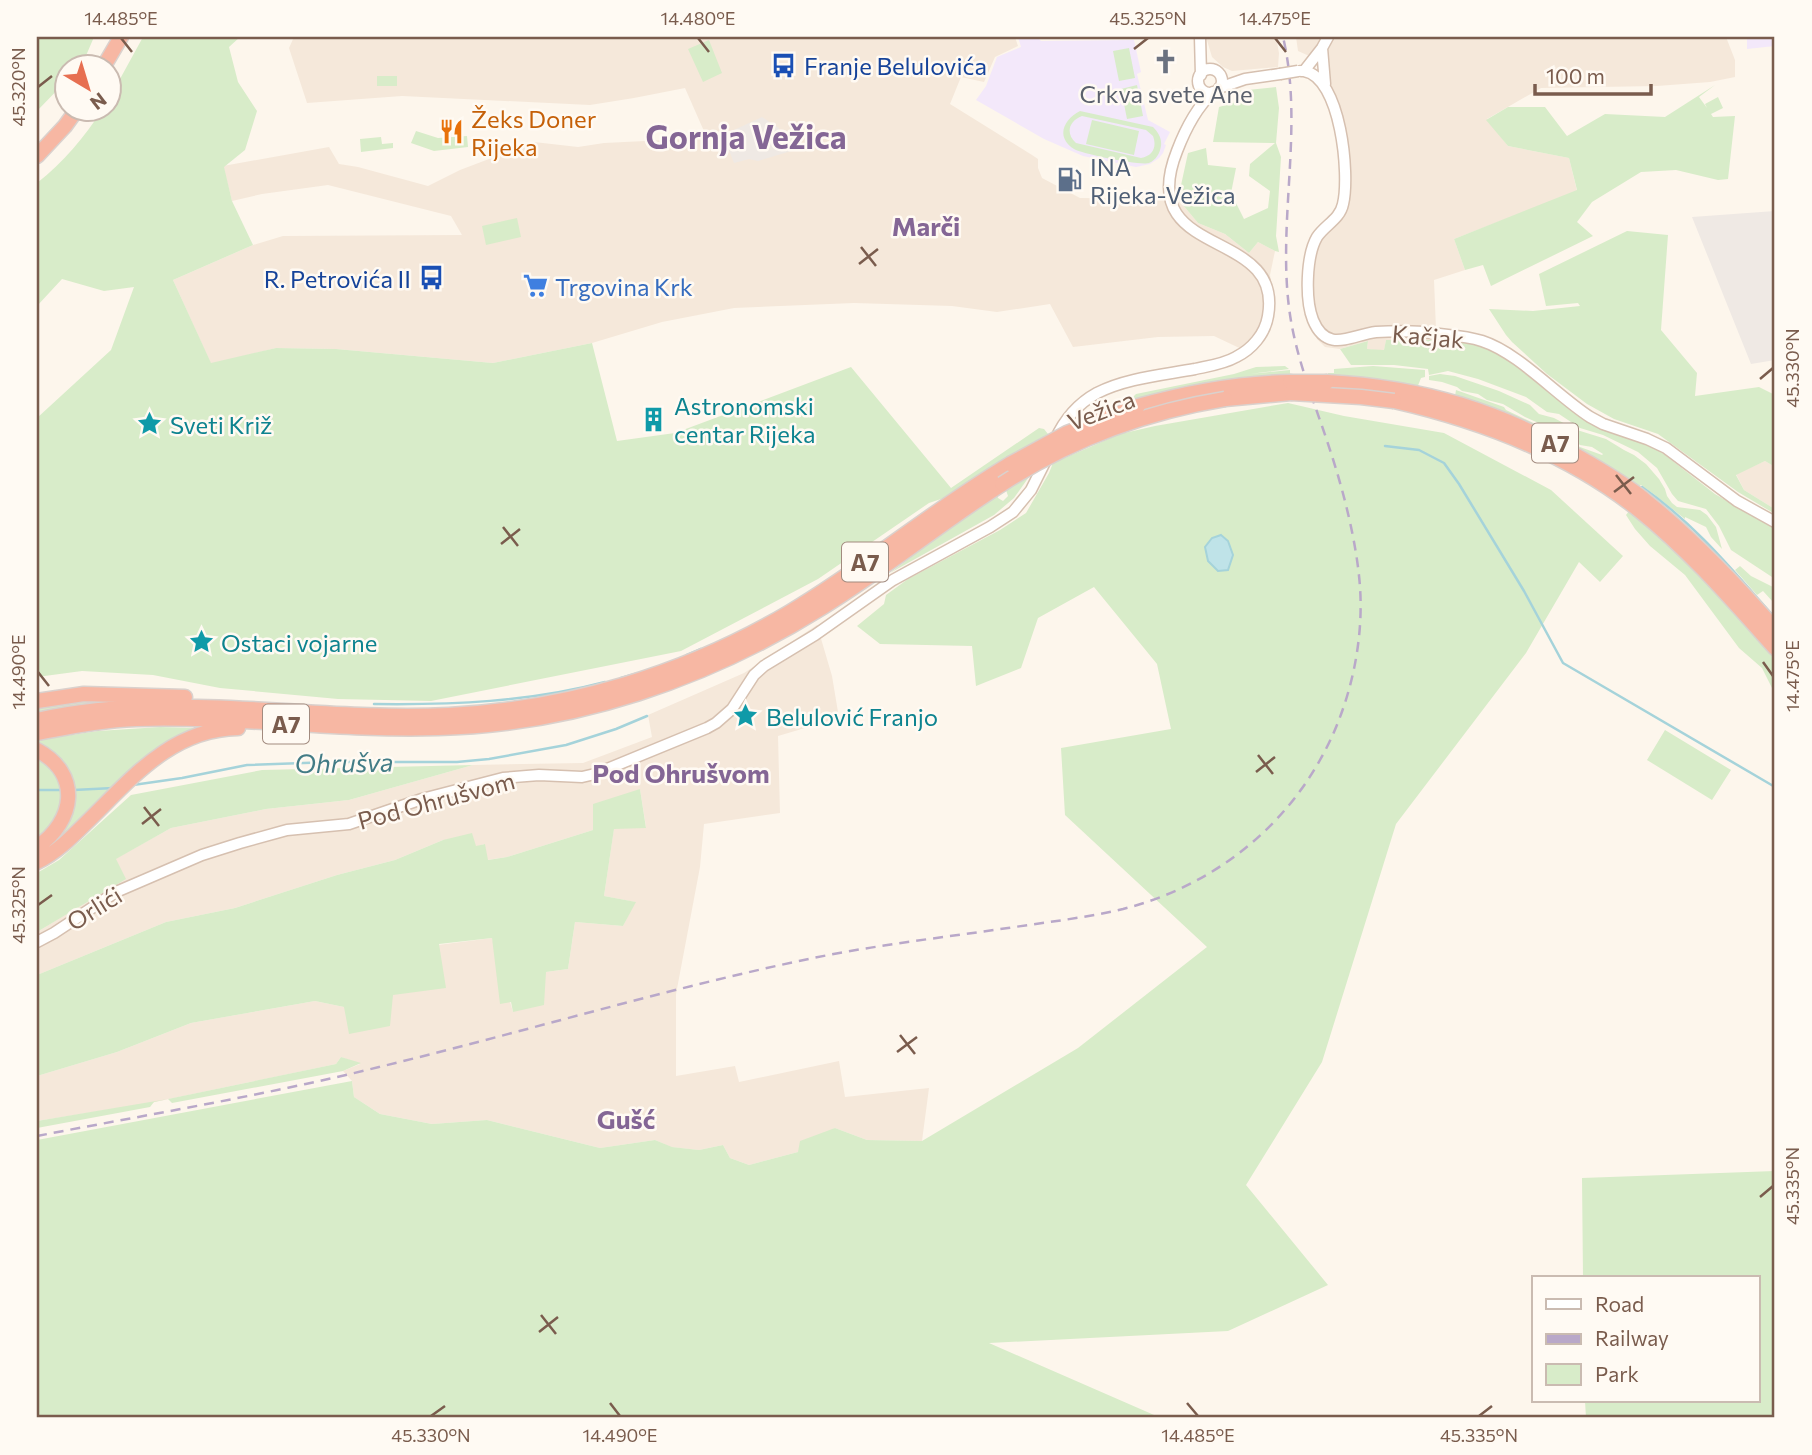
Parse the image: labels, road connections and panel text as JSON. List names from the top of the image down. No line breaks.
{"streets":{"highway":["Vežica","A7"],"street":["Kačjak","Pod Ohrušvom","Orlići"]},"crossings":[["Vežica","A7"],["Pod Ohrušvom","Orlići"]],"districts":["Gornja Vežica","Marči","Pod Ohrušvom","Gušć"],"water":["Ohrušva"],"places":{"church":["Crkva svete Ane"],"bus stop":["Franje Belulovića","R. Petrovića II"],"restaurant":["Žeks Doner Rijeka"],"fuel station":["INA Rijeka-Vežica"],"supermarket":["Trgovina Krk"],"building":["Astronomski centar Rijeka"],"place":["Sveti Križ","Ostaci vojarne","Belulović Franjo"]},"legend":["Road","Railway","Park"],"scale_bar":"100 m","north":"bottom right","coordinates":["14.485°E","14.480°E","45.325°N","14.475°E","45.320°N","45.330°N","14.490°E","45.335°N"]}
